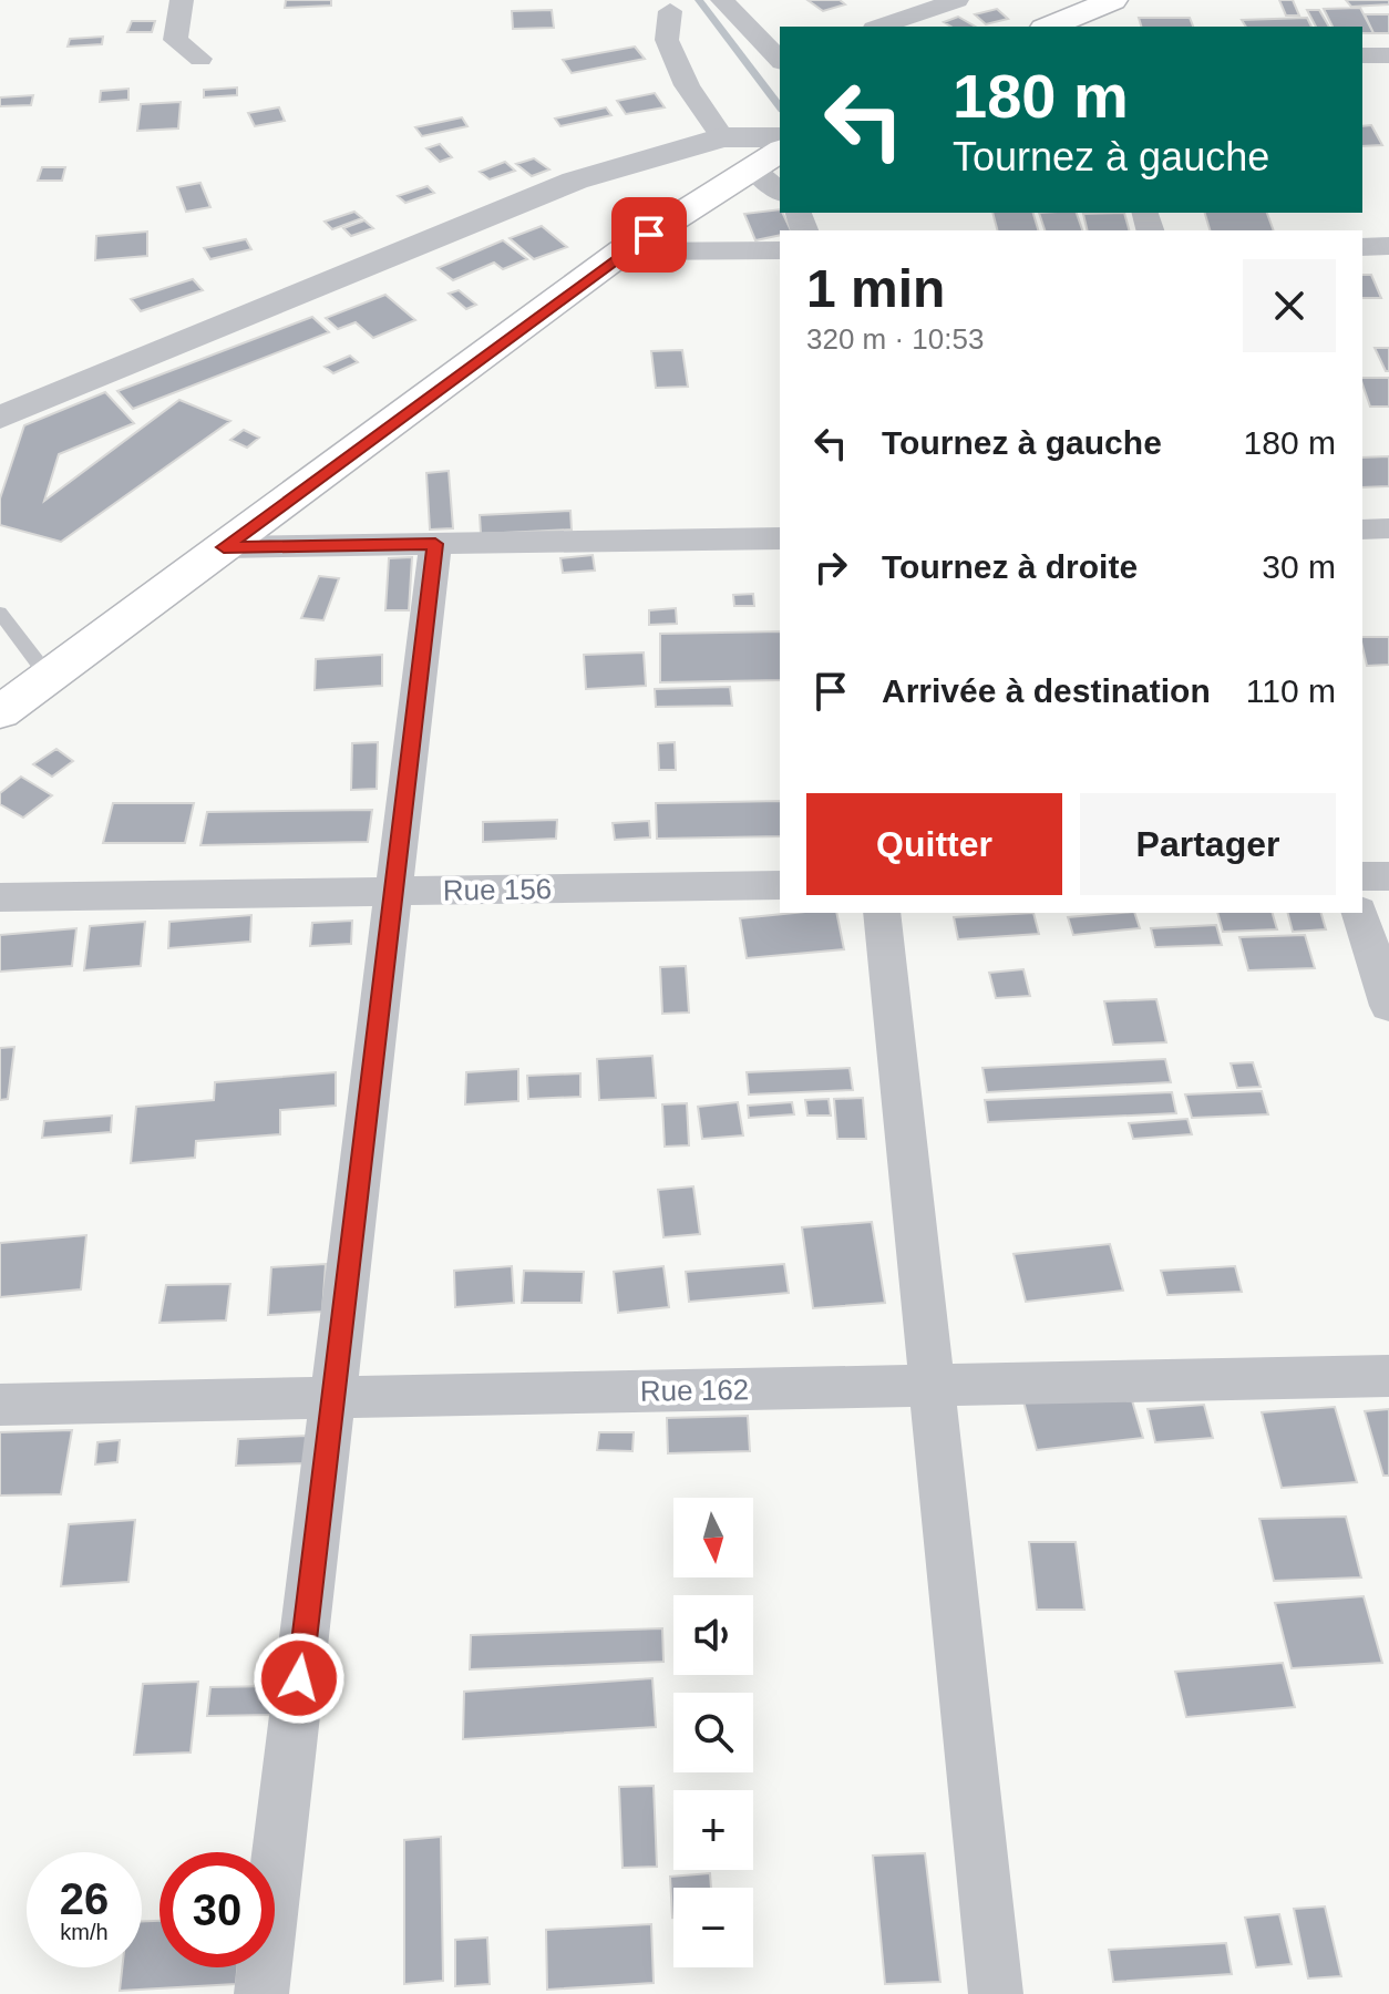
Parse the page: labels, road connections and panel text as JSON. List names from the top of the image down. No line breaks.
{"streets":{"street":["Rue 156","Rue 162"]},"north":"bottom","page":{"turn":["180 m","Tournez à gauche"],"heading":["1 min","320 m · 10:53"],"list":[{"name":"Tournez à gauche","value":"180 m"},{"name":"Tournez à droite","value":"30 m"},{"name":"Arrivée à destination","value":"110 m"}],"buttons":["Quitter","Partager"],"map_buttons":["+","−"],"speed":"26 km/h","limit":"30"}}
